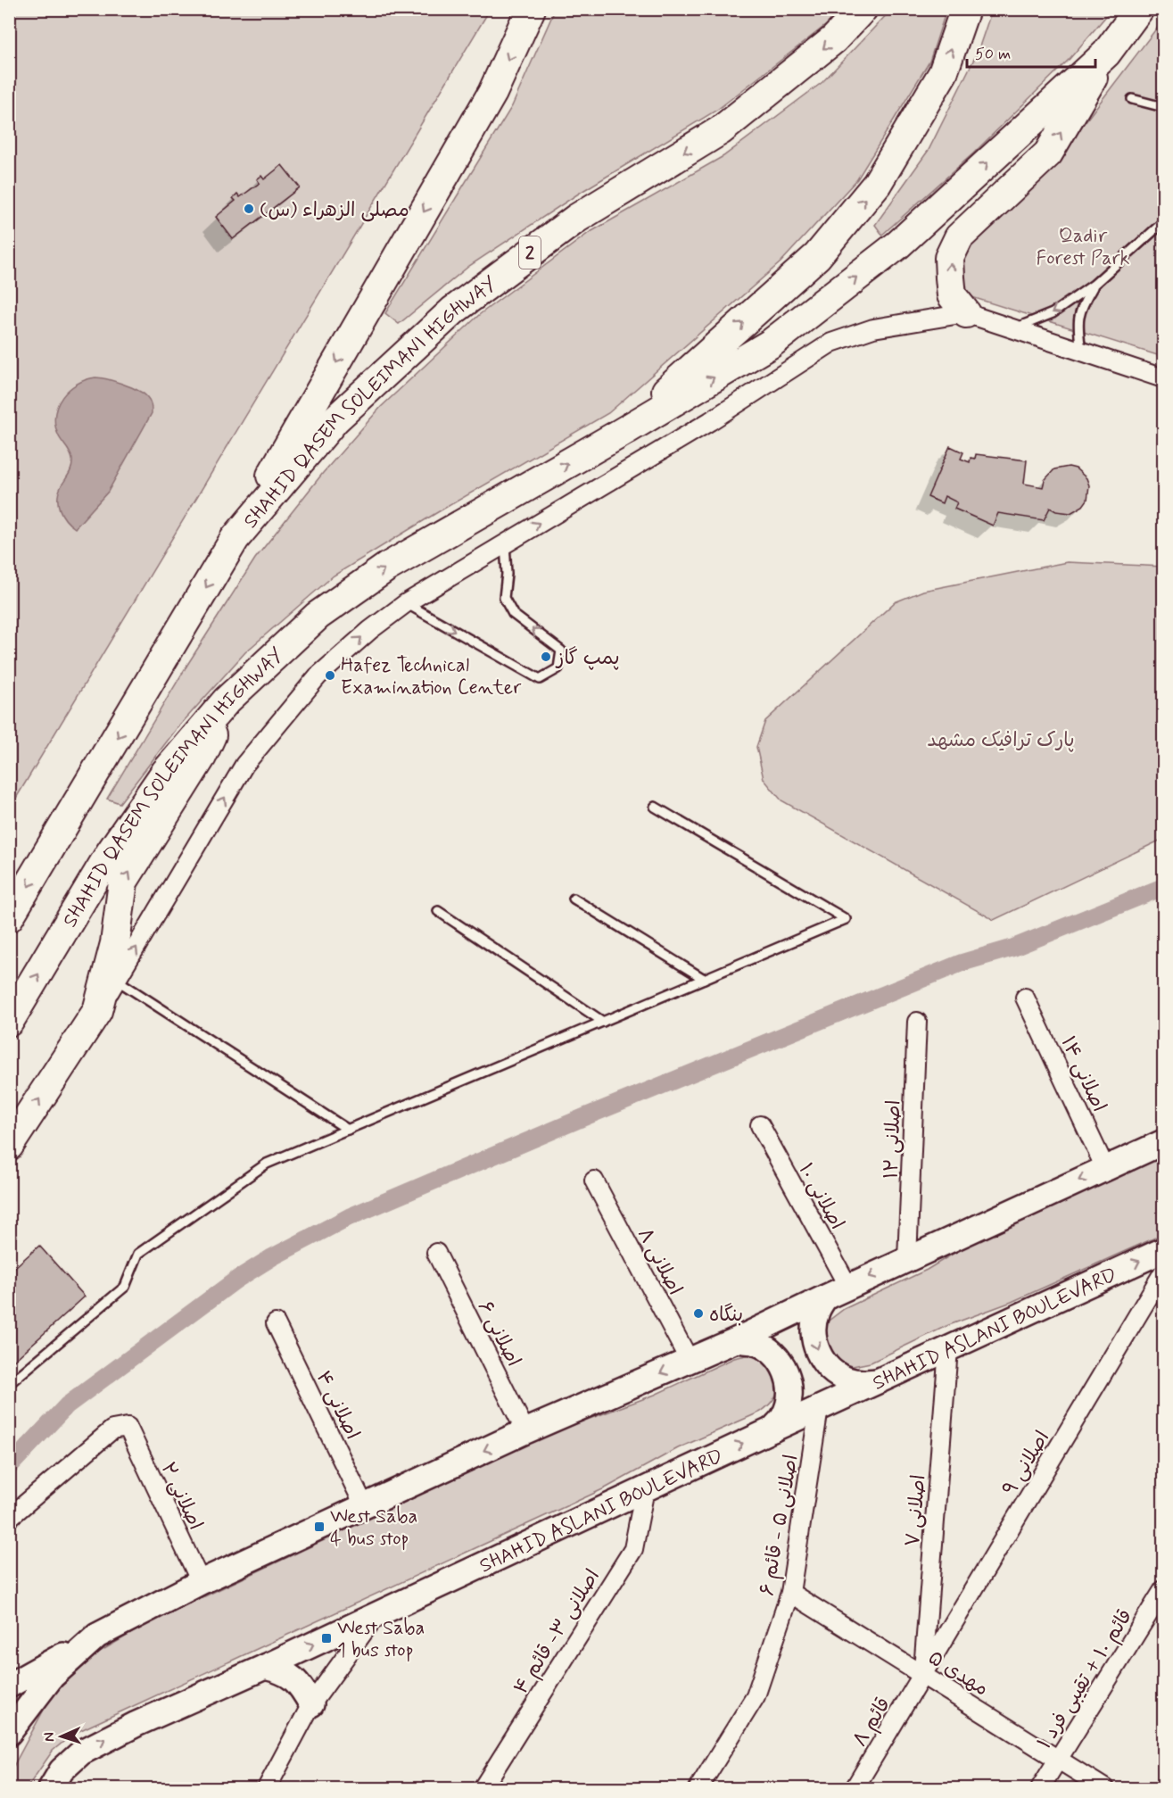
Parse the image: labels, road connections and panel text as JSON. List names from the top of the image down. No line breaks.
{"streets":{"highway":["2","SHAHID QASEM SOLEIMANI HIGHWAY"],"main road":["SHAHID ASLANI BOULEVARD"],"street":["اصلانی ۱۴","اصلانی ۱۲","اصلانی ۱۰","اصلانی ۸","اصلانی ۶","اصلانی ۴","اصلانی ۹","اصلانی ۲","اصلانی ۷","اصلانی ۵ - قائم ۶","اصلانی ۳- قائم ۴","مهدی ۵","قائم ۱۰ + تقیبی فرد ۱","قائم ۸"]},"crossings":[["SHAHID ASLANI BOULEVARD","اصلانی ۷"],["SHAHID ASLANI BOULEVARD","اصلانی ۵ - قائم ۶"],["SHAHID ASLANI BOULEVARD","اصلانی ۳- قائم ۴"],["اصلانی ۹","اصلانی ۷"],["اصلانی ۹","مهدی ۵"],["اصلانی ۹","قائم ۸"],["اصلانی ۷","مهدی ۵"],["اصلانی ۷","قائم ۸"],["اصلانی ۵ - قائم ۶","مهدی ۵"],["مهدی ۵","قائم ۱۰ + تقیبی فرد ۱"],["مهدی ۵","قائم ۸"]],"parks":["Qadir Forest Park","پارک ترافیک مشهد"],"places":{"other":["مصلی الزهراء (س)","پمپ گاز","Hafez Technical Examination Center","بنگاه"],"transit":["West Saba 4 bus stop","West Saba 1 bus stop"]},"scale_bar":"50 m","north":"left"}
